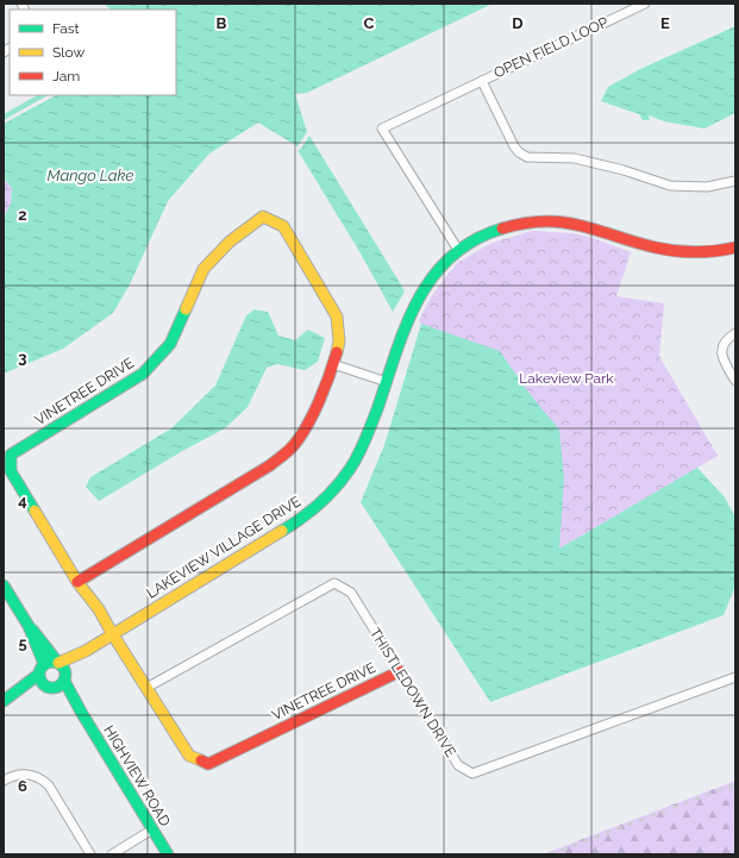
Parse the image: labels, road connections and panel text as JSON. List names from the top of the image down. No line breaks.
{"streets":{"street":["OPEN FIELD LOOP","VINETREE DRIVE","LAKEVIEW VILLAGE DRIVE","THISTLEDOWN DRIVE","HIGHVIEW ROAD"]},"crossings":[["OPEN FIELD LOOP","LAKEVIEW VILLAGE DRIVE"],["VINETREE DRIVE","LAKEVIEW VILLAGE DRIVE"],["VINETREE DRIVE","THISTLEDOWN DRIVE"],["LAKEVIEW VILLAGE DRIVE","HIGHVIEW ROAD"]],"water":["Mango Lake"],"parks":["Lakeview Park"],"legend":["Fast","Slow","Jam"],"grid":{"columns":["B","C","D","E"],"rows":["2","3","4","5","6"]}}
